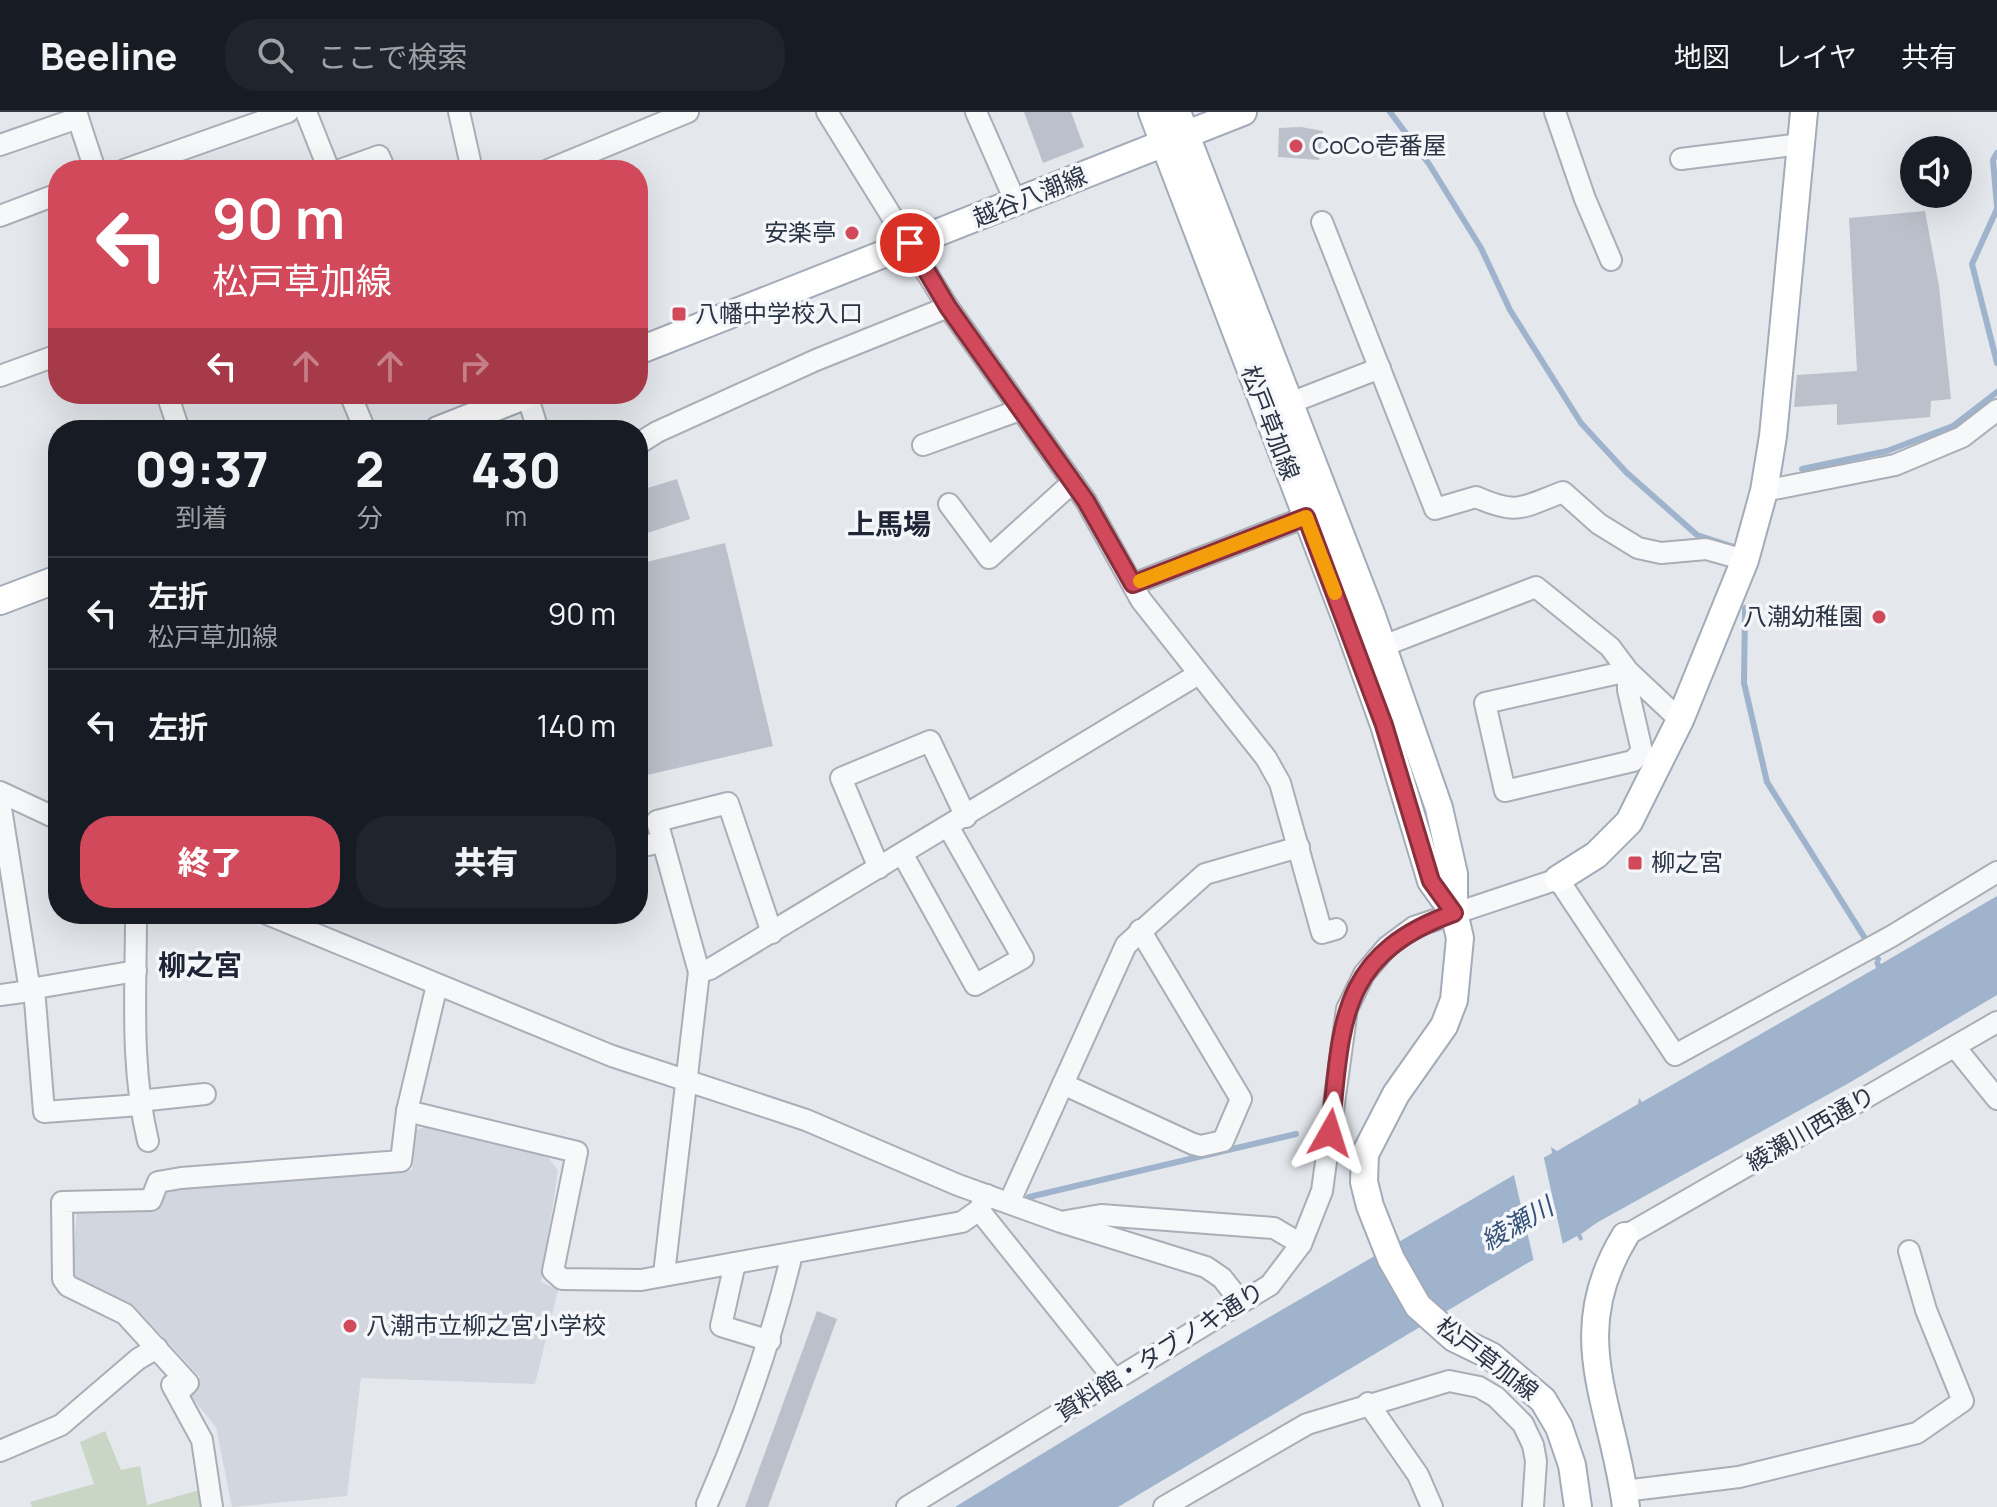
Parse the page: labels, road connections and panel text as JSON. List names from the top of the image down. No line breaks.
{"streets":{"main road":["越谷八潮線","松戸草加線"],"street":["綾瀬川西通り","資料館・タブノキ通り"]},"crossings":[["越谷八潮線","松戸草加線"],["松戸草加線","資料館・タブノキ通り"]],"districts":["上馬場","柳之宮"],"water":["綾瀬川"],"places":{"other":["CoCo壱番屋","安楽亭","八潮幼稚園","八潮市立柳之宮小学校"],"transit":["八幡中学校入口","柳之宮"]},"page":{"header":"Beeline","search":"ここで検索","nav":["地図","レイヤ","共有"],"turn":["90 m","松戸草加線"],"eta":["09:37","到着","2","分","430","m"],"list":[{"name":"左折","note":"松戸草加線","value":"90 m"},{"name":"左折","value":"140 m"}],"buttons":["終了","共有"]}}
